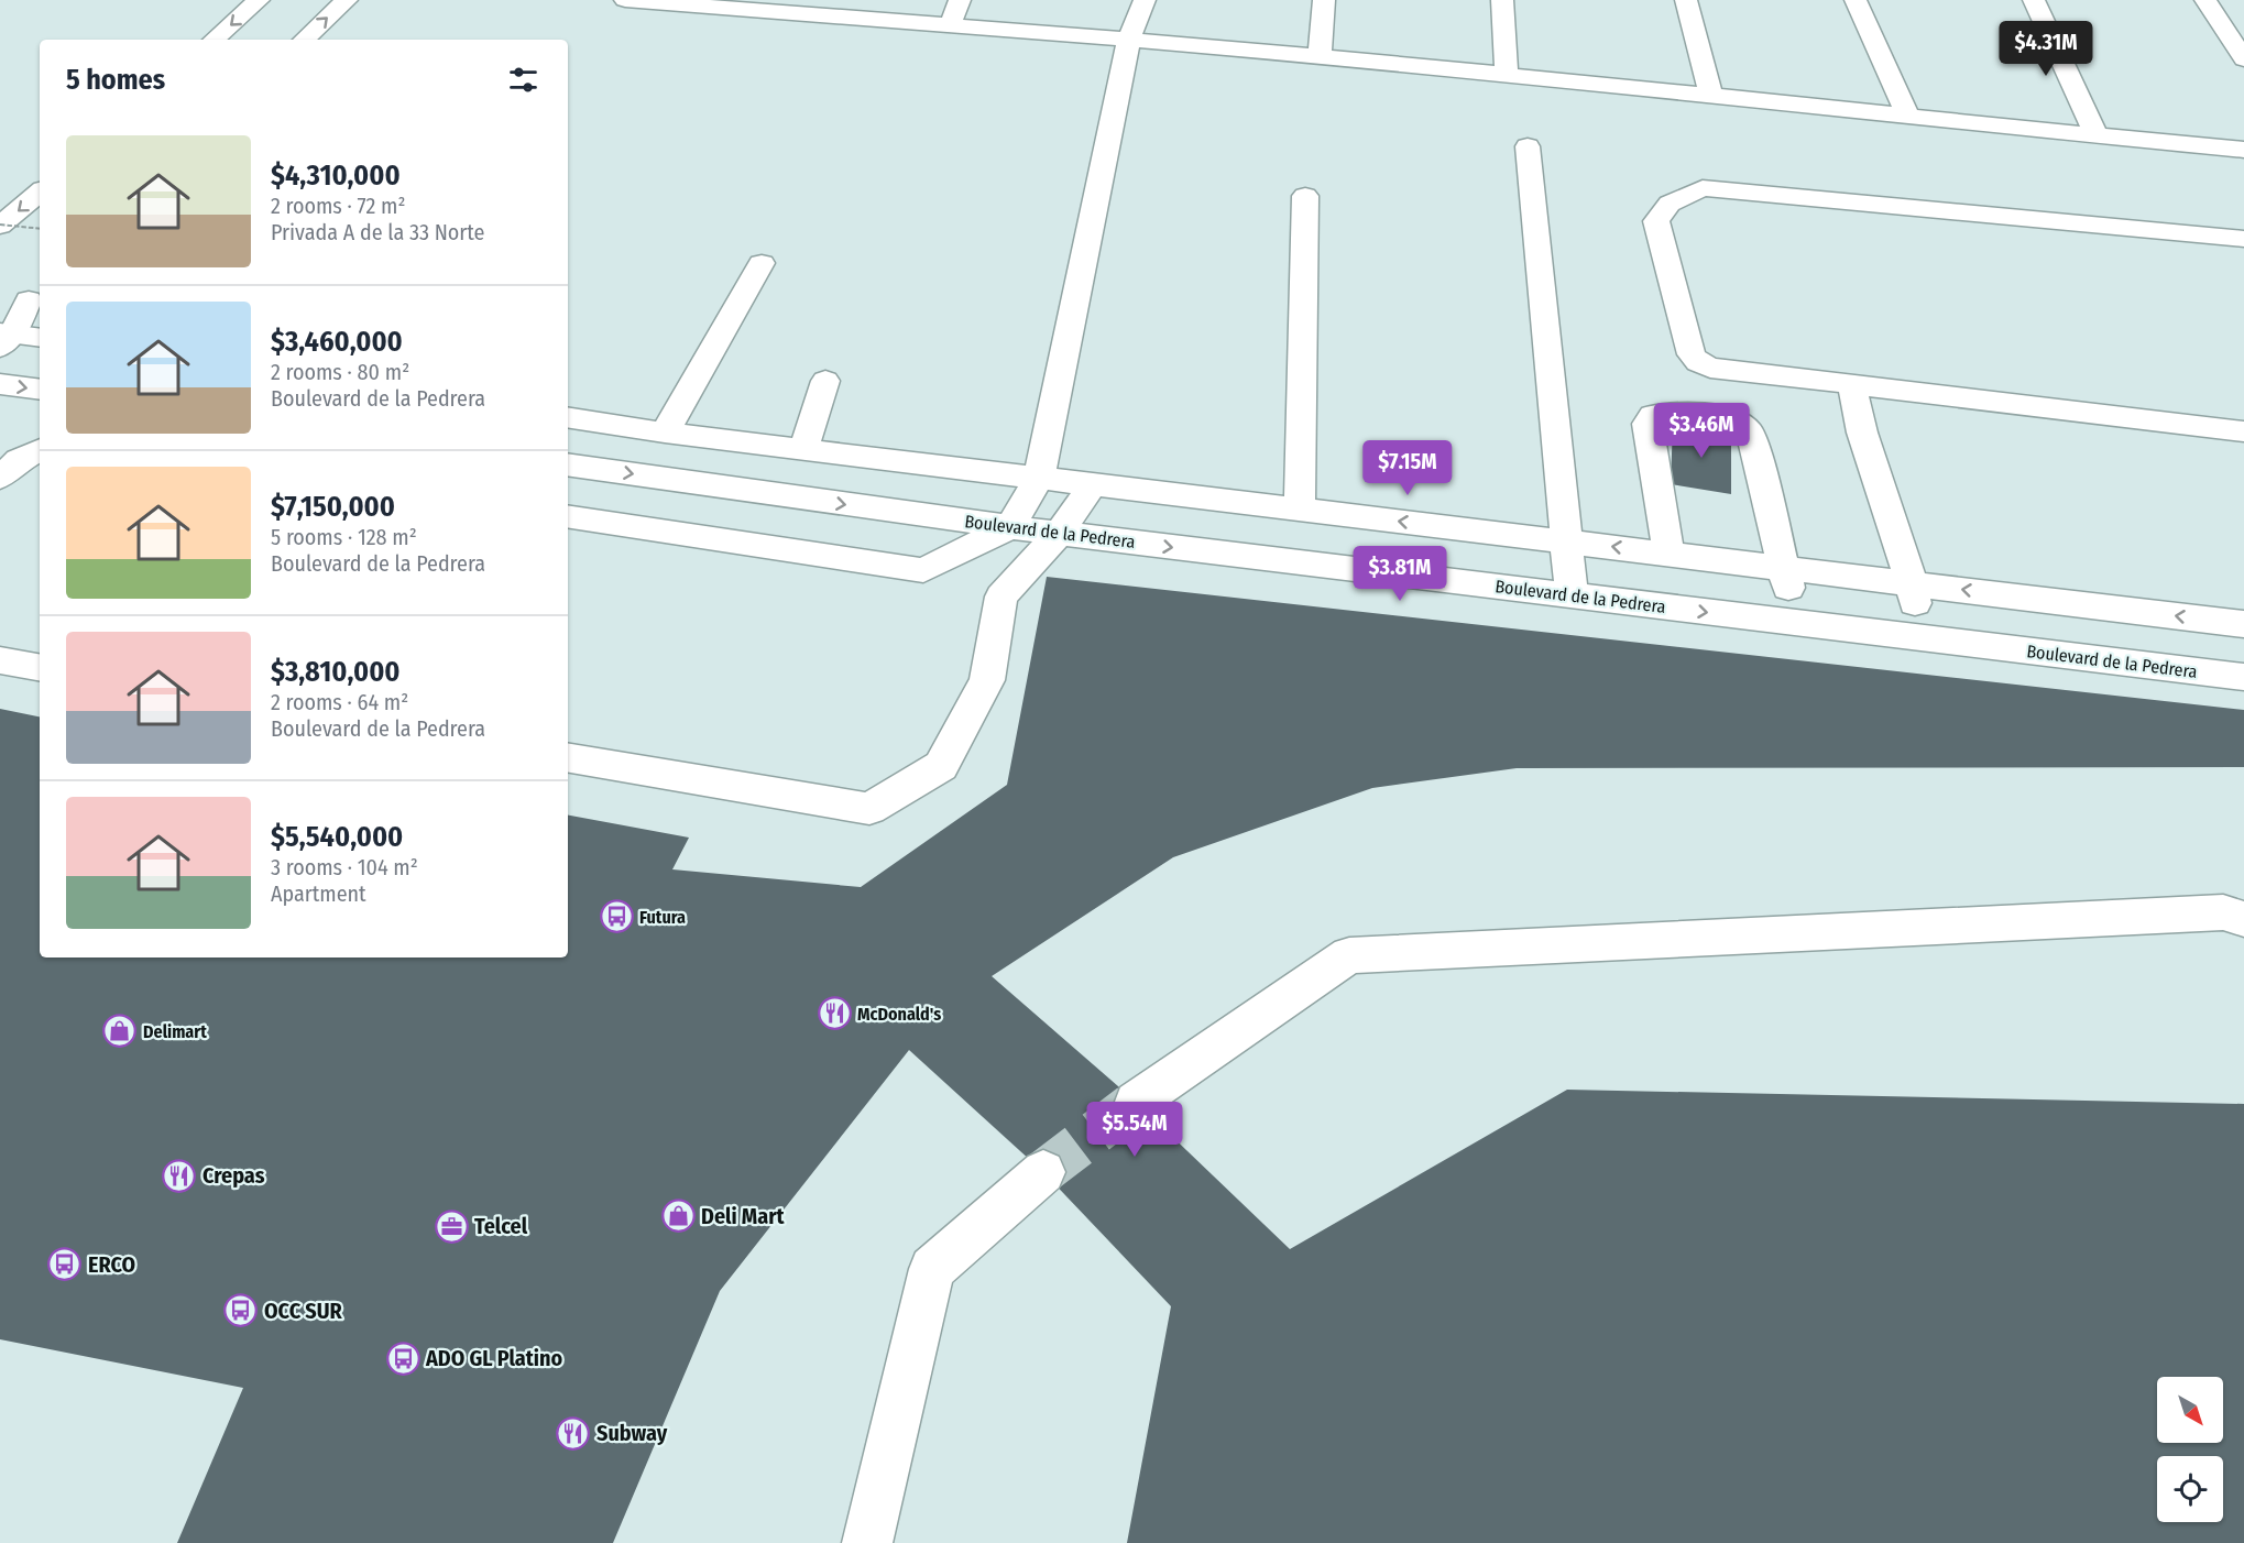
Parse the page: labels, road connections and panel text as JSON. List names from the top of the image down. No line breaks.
{"streets":{"street":["Boulevard de la Pedrera"]},"places":{"bus stop":["Futura","ERCO","OCC SUR","ADO GL Platino"],"restaurant":["McDonald's","Crepas","Subway"],"shop":["Delimart","Deli Mart"],"office":["Telcel"]},"north":"bottom right","page":{"price":["$4.31M","$3.46M","$7.15M","$3.81M","$5.54M"],"heading":"5 homes","list":[{"name":"$4,310,000","note":"2 rooms · 72 m² · Privada A de la 33 Norte"},{"name":"$3,460,000","note":"2 rooms · 80 m² · Boulevard de la Pedrera"},{"name":"$7,150,000","note":"5 rooms · 128 m² · Boulevard de la Pedrera"},{"name":"$3,810,000","note":"2 rooms · 64 m² · Boulevard de la Pedrera"},{"name":"$5,540,000","note":"3 rooms · 104 m² · Apartment"}]}}
